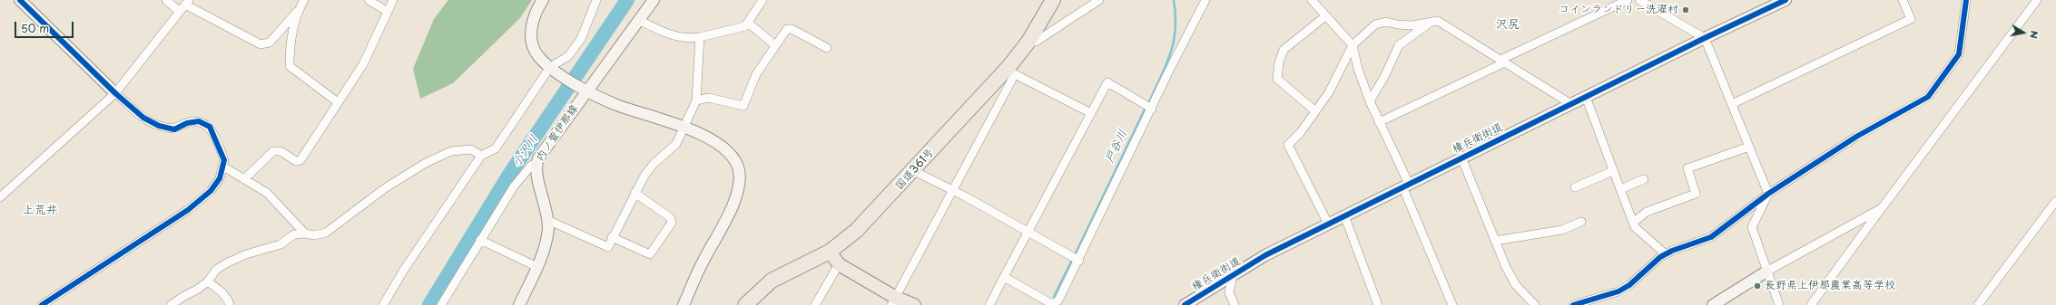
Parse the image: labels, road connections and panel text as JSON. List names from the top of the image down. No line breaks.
{"streets":{"highway":["国道361号"],"street":["内ノ萱伊那線","権兵衛街道"]},"districts":["沢尻","上荒井"],"water":["戸谷川","小沢川"],"places":["コインランドリー洗濯村","長野県上伊那農業高等学校"],"scale_bar":"50 m","north":"right"}
